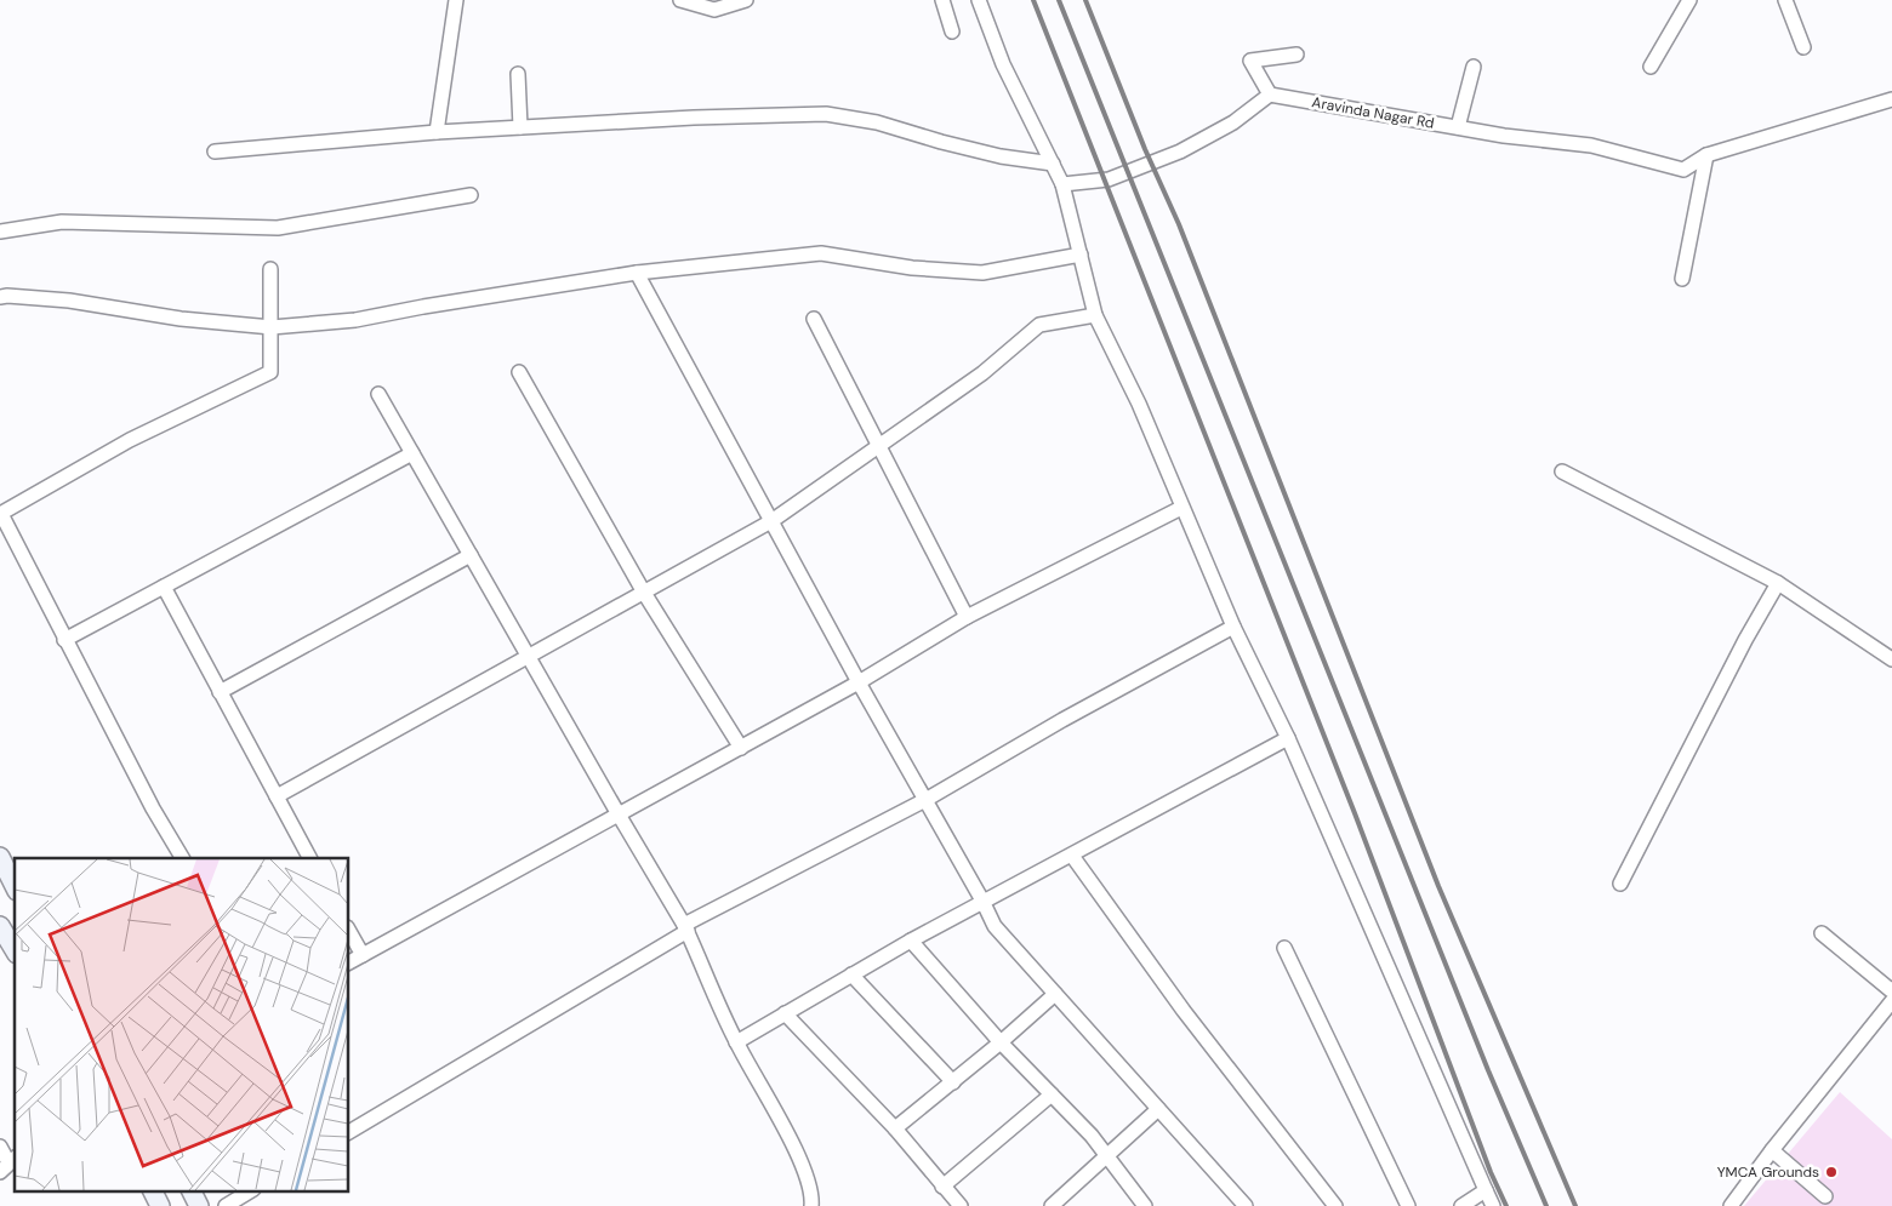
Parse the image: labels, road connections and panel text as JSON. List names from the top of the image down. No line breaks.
{"streets":{"street":["Aravinda Nagar Rd"]},"places":["YMCA Grounds"]}
